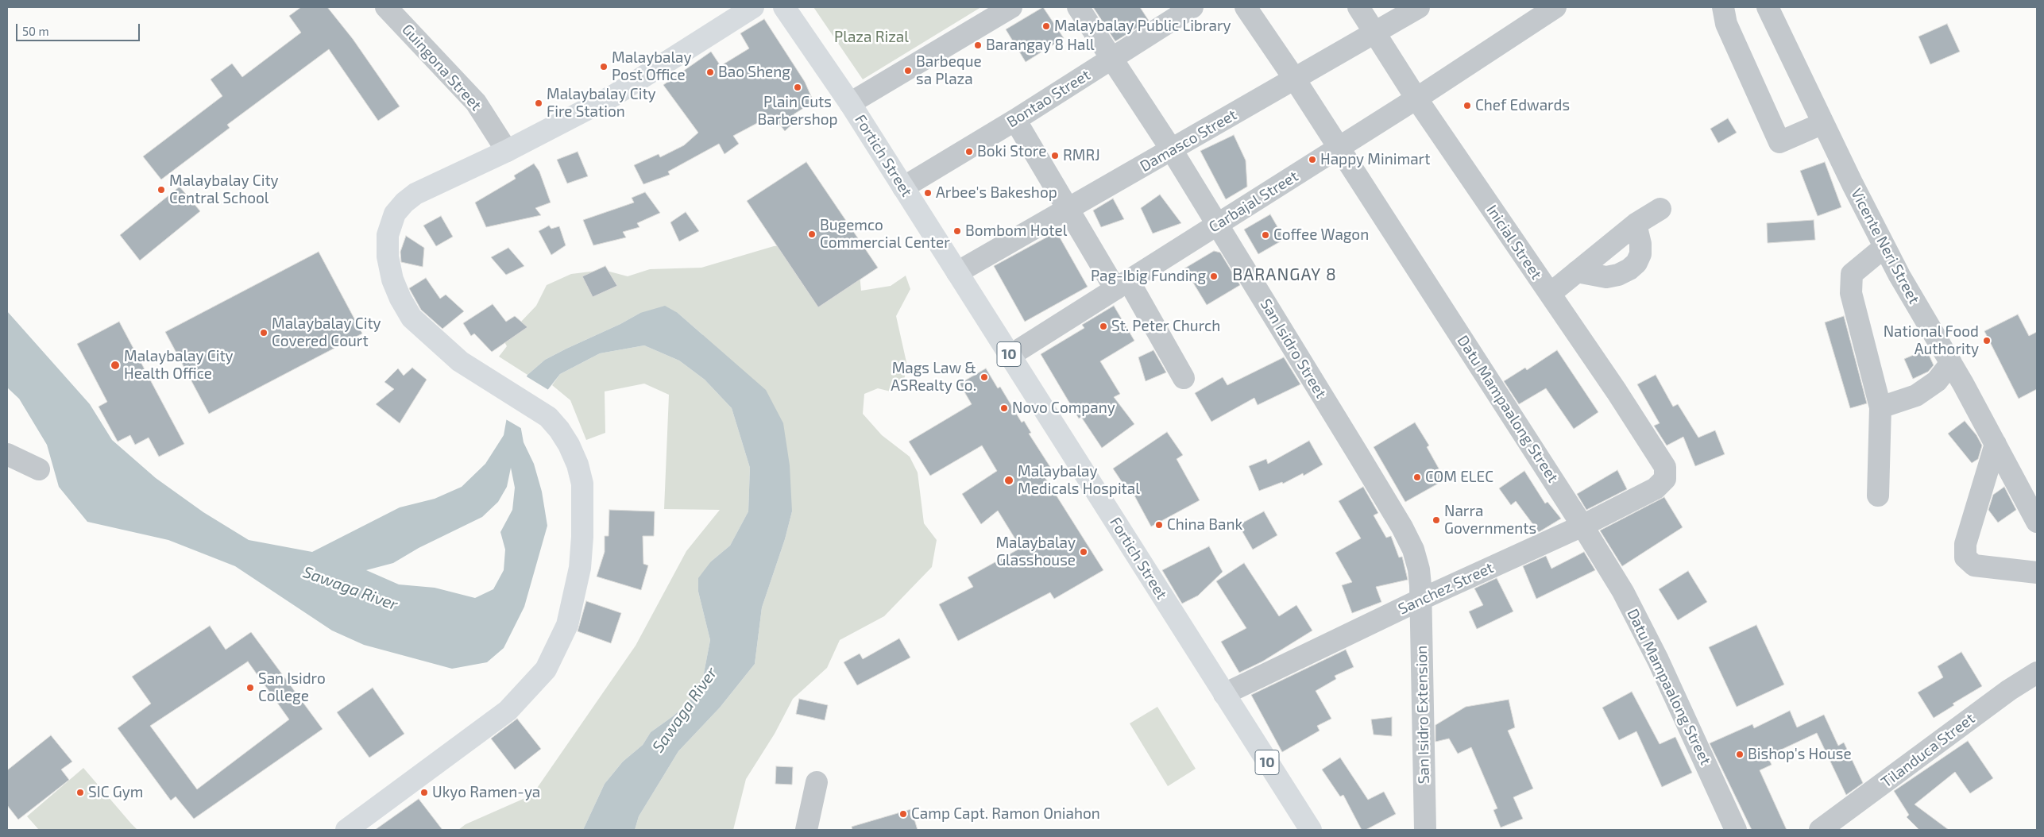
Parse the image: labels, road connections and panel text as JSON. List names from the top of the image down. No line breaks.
{"streets":{"main road":["Fortich Street","10"],"street":["Guingona Street","Bontao Street","Damasco Street","Carbajal Street","Inicial Street","Vicente Neri Street","San Isidro Street","Datu Mampaalong Street","Sanchez Street","San Isidro Extension","Tilanduca Street"]},"crossings":[["Bontao Street","Fortich Street"],["Bontao Street","San Isidro Street"],["Damasco Street","Fortich Street"],["Damasco Street","Inicial Street"],["Damasco Street","San Isidro Street"],["Damasco Street","Datu Mampaalong Street"],["Fortich Street","Carbajal Street"],["Fortich Street","Sanchez Street"],["Carbajal Street","Inicial Street"],["Carbajal Street","San Isidro Street"],["Carbajal Street","Datu Mampaalong Street"],["Inicial Street","Sanchez Street"],["San Isidro Street","Sanchez Street"],["San Isidro Street","San Isidro Extension"],["Datu Mampaalong Street","Sanchez Street"],["Sanchez Street","San Isidro Extension"]],"districts":["BARANGAY 8"],"water":["Sawaga River"],"parks":["Plaza Rizal"],"places":["Malaybalay Public Library","Barangay 8 Hall","Malaybalay Post Office","Barbeque sa Plaza","Bao Sheng","Plain Cuts Barbershop","Malaybalay City Fire Station","Chef Edwards","Boki Store","RMRJ","Happy Minimart","Malaybalay City Central School","Arbee's Bakeshop","Bombom Hotel","Bugemco Commercial Center","Coffee Wagon","Pag-Ibig Funding","St. Peter Church","Malaybalay City Covered Court","National Food Authority","Malaybalay City Health Office","Mags Law & ASRealty Co.","Novo Company","COM ELEC","Malaybalay Medicals Hospital","Narra Governments","China Bank","Malaybalay Glasshouse","San Isidro College","Bishop's House","SIC Gym","Ukyo Ramen-ya","Camp Capt. Ramon Oniahon"],"scale_bar":"50 m"}
